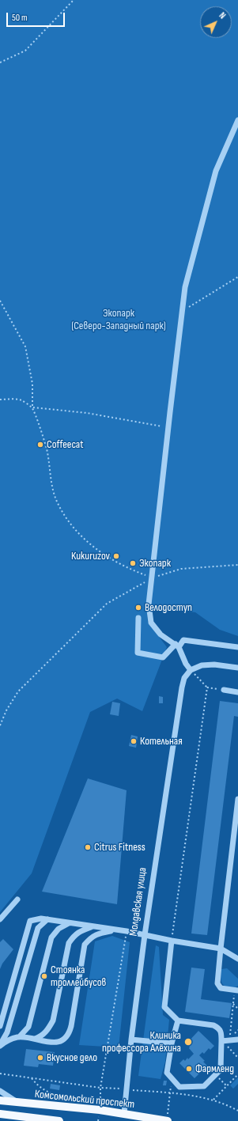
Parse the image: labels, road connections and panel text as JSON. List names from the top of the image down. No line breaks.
{"streets":{"main road":["Комсомольский проспект"],"street":["Молдавская улица"]},"crossings":[["Молдавская улица","Комсомольский проспект"]],"parks":["Экопарк (Северо-Западный парк)"],"places":["Coffeecat","Kukuruzov","Экопарк","Велодоступ","Котельная","Citrus Fitness","Стоянка троллейбусов","Клиника профессора Алёхина","Вкусное дело","Фармленд"],"scale_bar":"50 m","north":"top right"}
